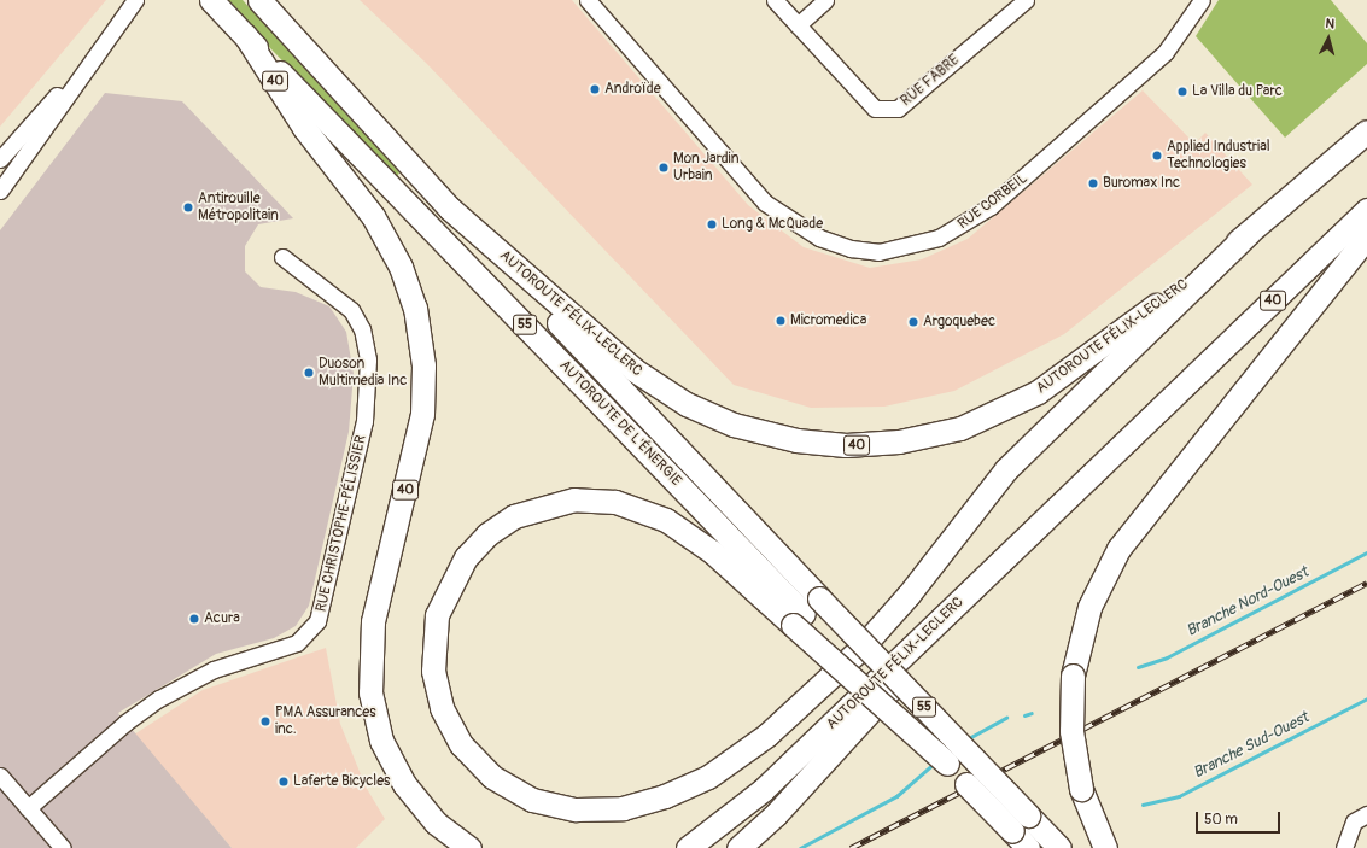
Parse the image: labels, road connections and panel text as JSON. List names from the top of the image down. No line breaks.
{"streets":{"highway":["40","AUTOROUTE FÉLIX-LECLERC","55","AUTOROUTE DE L'ÉNERGIE"],"street":["RUE FABRE","RUE CORBEIL","RUE CHRISTOPHE-PÉLISSIER"]},"crossings":[["40","AUTOROUTE DE L'ÉNERGIE"],["AUTOROUTE FÉLIX-LECLERC","AUTOROUTE DE L'ÉNERGIE"]],"water":["Branche Nord-Ouest","Branche Sud-Ouest"],"places":["Androïde","La Villa du Parc","Applied Industrial Technologies","Mon Jardin Urbain","Buromax Inc","Antirouille Métropolitain","Long & McQuade","Micromedica","Argoquebec","Duoson Multimedia Inc","Acura","PMA Assurances inc.","Laferte Bicycles"],"scale_bar":"50 m","north":"top"}
